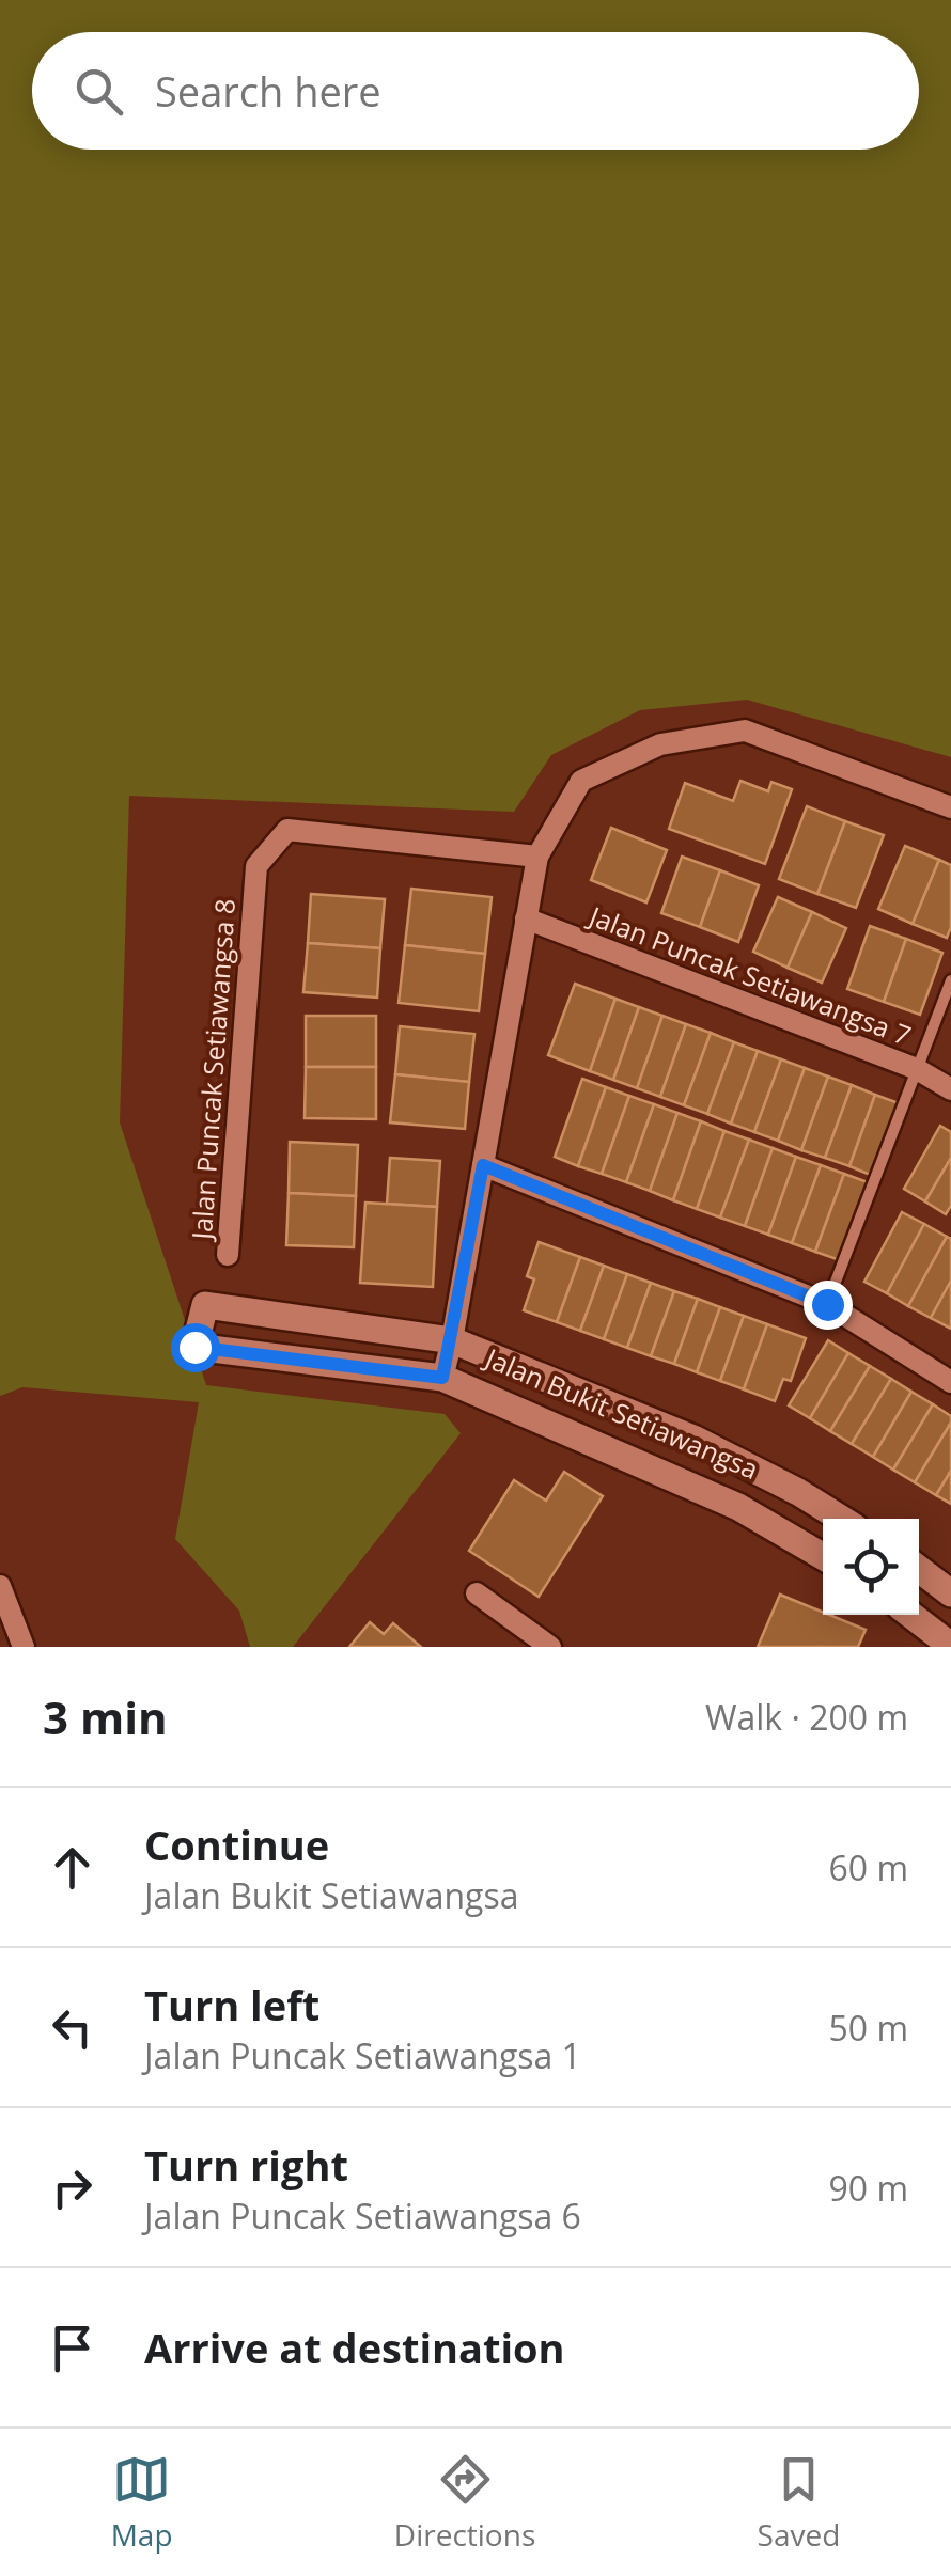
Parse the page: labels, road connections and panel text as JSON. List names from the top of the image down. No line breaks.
{"streets":{"street":["Jalan Puncak Setiawangsa 7","Jalan Puncak Setiawangsa 8","Jalan Bukit Setiawangsa"]},"page":{"search":"Search here","heading":["3 min","Walk · 200 m"],"list":[["Continue","Jalan Bukit Setiawangsa","60 m"],["Turn left","Jalan Puncak Setiawangsa 1","50 m"],["Turn right","Jalan Puncak Setiawangsa 6","90 m"],"Arrive at destination"],"nav":["Map","Directions","Saved"]}}
